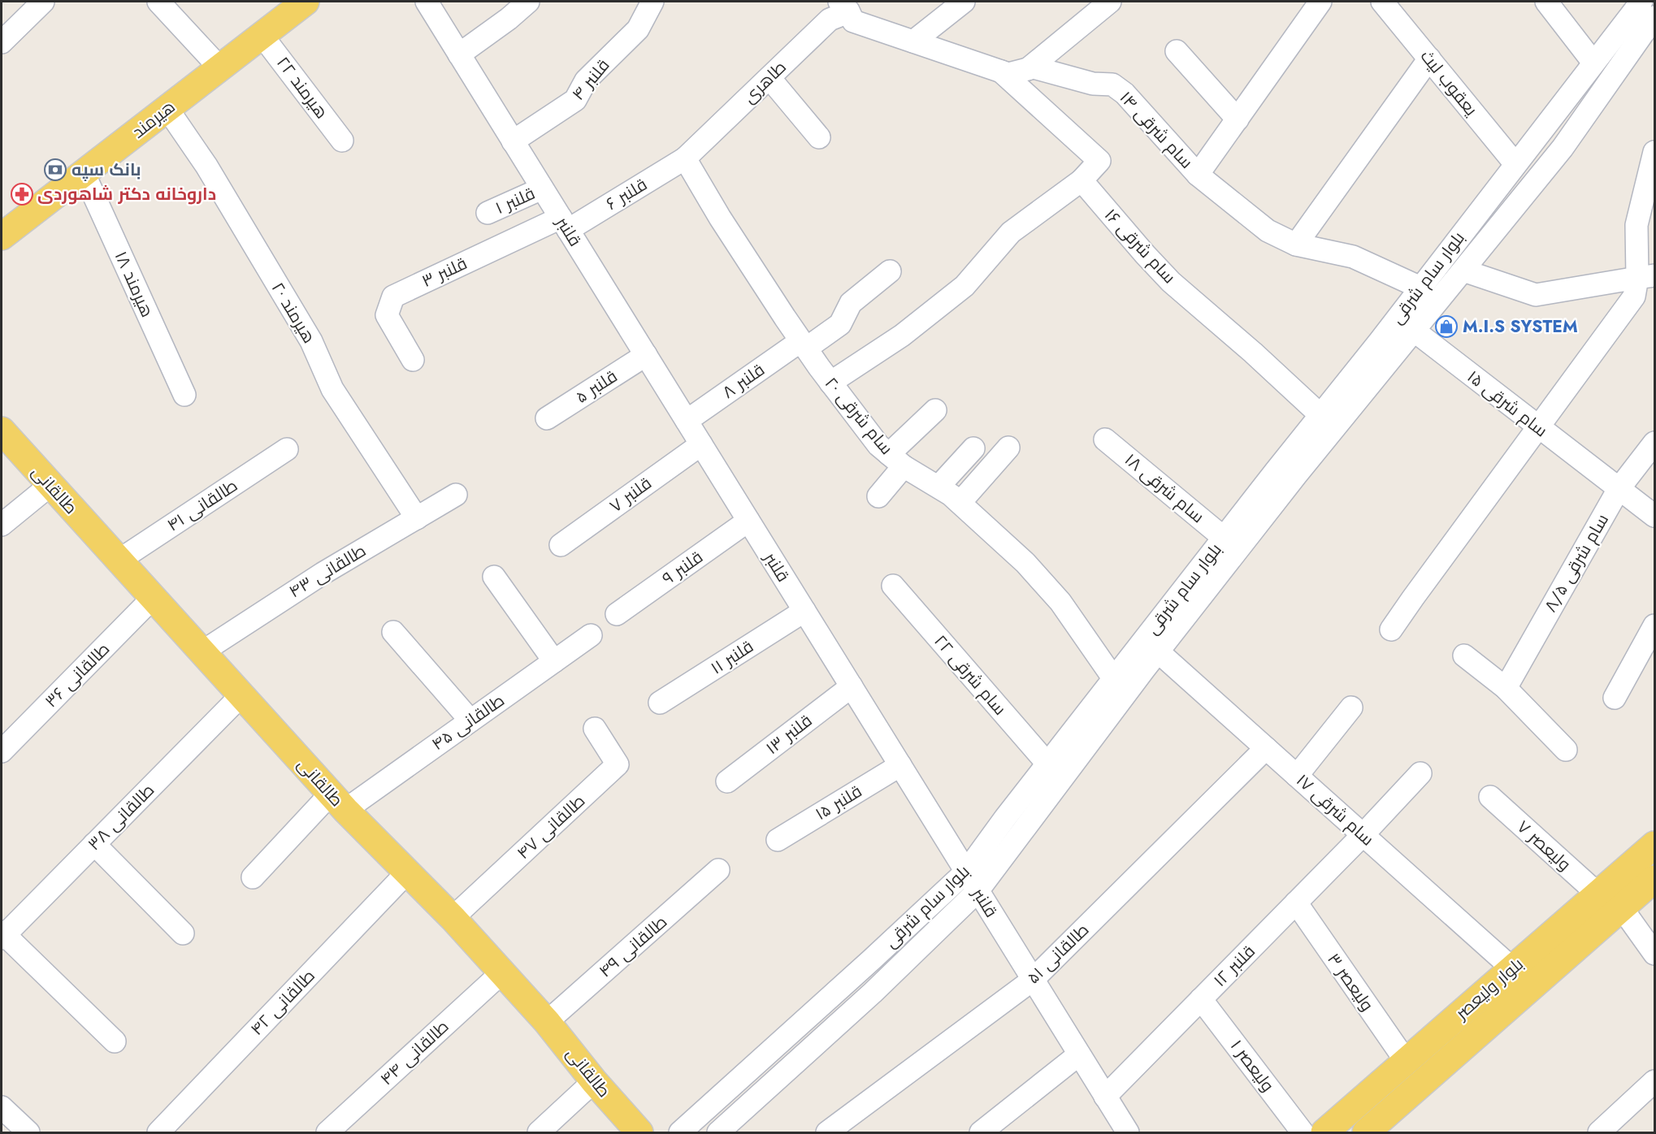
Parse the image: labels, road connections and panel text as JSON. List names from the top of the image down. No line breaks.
{"streets":{"main road":["هیرمند","طالقانی","بلوار ولیعصر"],"street":["قلنبر ۴","طاهری","یعقوب لیث","هیرمند ۲۲","سام شرقی ۱۴","قلنبر ۶","قلنبر ۱","قلنبر","سام شرقی ۱۶","قلنبر ۳","بلوار سام شرقی","هیرمند ۱۸","هیرمند ۲۰","قلنبر ۸","قلنبر ۵","سام شرقی ۱۵","سام شرقی ۲۰","سام شرقی ۱۸","قلنبر ۷","طالقانی ۴۱","سام شرقی ۸/۵","قلنبر ۹","طالقانی ۴۳","قلنبر ۱۱","طالقانی ۳۶","سام شرقی ۲۲","طالقانی ۴۵","قلنبر ۱۳","قلنبر ۱۵","سام شرقی ۱۷","طالقانی ۳۸","طالقانی ۴۷","ولیعصر ۷","طالقانی ۴۹","طالقانی ۵۱","قلنبر ۱۲","ولیعصر ۳","طالقانی ۴۲","طالقانی ۴۴","ولیعصر ۱"]},"crossings":[["قلنبر ۴","قلنبر"],["طاهری","سام شرقی ۱۴"],["طاهری","قلنبر ۶"],["طاهری","سام شرقی ۲۰"],["یعقوب لیث","بلوار سام شرقی"],["هیرمند ۲۲","هیرمند"],["هیرمند","هیرمند ۱۸"],["هیرمند","هیرمند ۲۰"],["سام شرقی ۱۴","بلوار سام شرقی"],["قلنبر ۶","قلنبر"],["قلنبر ۶","قلنبر ۳"],["قلنبر ۶","سام شرقی ۲۰"],["قلنبر ۱","قلنبر"],["قلنبر","قلنبر ۳"],["قلنبر","بلوار سام شرقی"],["قلنبر","قلنبر ۸"],["قلنبر","قلنبر ۵"],["قلنبر","قلنبر ۷"],["قلنبر","قلنبر ۹"],["قلنبر","قلنبر ۱۱"],["قلنبر","قلنبر ۱۳"],["قلنبر","قلنبر ۱۵"],["قلنبر","طالقانی ۵۱"],["قلنبر","قلنبر ۱۲"],["سام شرقی ۱۶","بلوار سام شرقی"],["بلوار سام شرقی","سام شرقی ۱۵"],["بلوار سام شرقی","سام شرقی ۲۰"],["بلوار سام شرقی","سام شرقی ۱۸"],["بلوار سام شرقی","سام شرقی ۲۲"],["بلوار سام شرقی","سام شرقی ۱۷"],["هیرمند ۲۰","طالقانی ۴۳"],["قلنبر ۸","سام شرقی ۲۰"],["سام شرقی ۱۵","سام شرقی ۸/۵"],["طالقانی","طالقانی ۴۱"],["طالقانی","طالقانی ۴۳"],["طالقانی","طالقانی ۳۶"],["طالقانی","طالقانی ۴۵"],["طالقانی","طالقانی ۳۸"],["طالقانی","طالقانی ۴۷"],["طالقانی","طالقانی ۴۹"],["طالقانی","طالقانی ۴۲"],["طالقانی","طالقانی ۴۴"],["سام شرقی ۱۷","طالقانی ۵۱"],["سام شرقی ۱۷","قلنبر ۱۲"],["سام شرقی ۱۷","بلوار ولیعصر"],["ولیعصر ۷","بلوار ولیعصر"],["قلنبر ۱۲","ولیعصر ۳"],["قلنبر ۱۲","ولیعصر ۱"],["ولیعصر ۳","بلوار ولیعصر"]],"places":{"bank":["بانک سپه"],"pharmacy":["داروخانه دکتر شاهوردی"],"shop":["M.I.S SYSTEM"]}}
